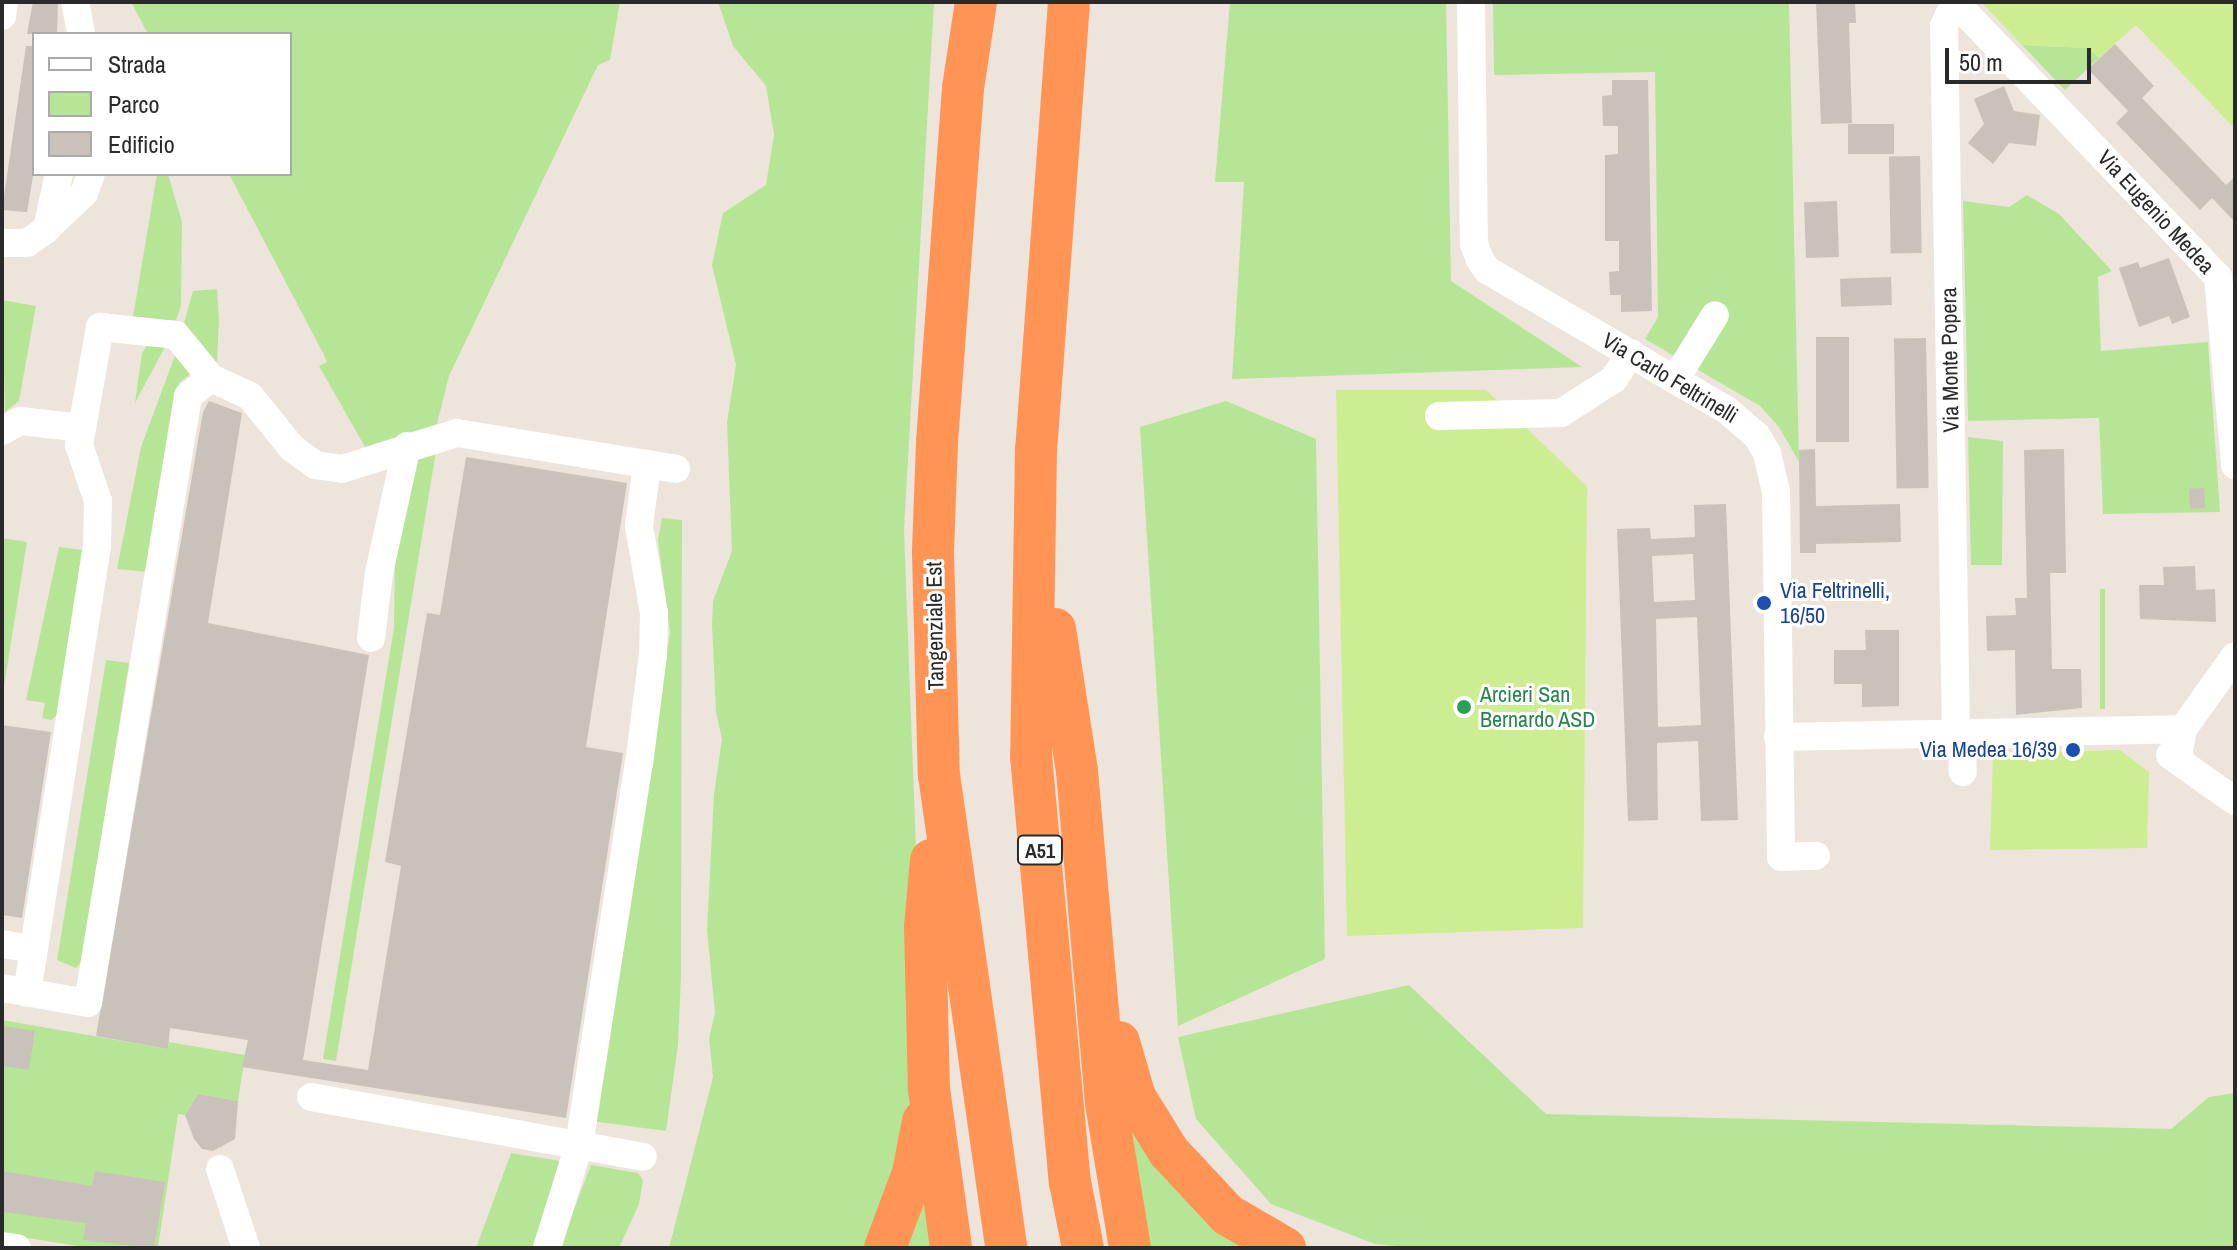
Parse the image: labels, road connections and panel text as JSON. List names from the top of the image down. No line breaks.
{"streets":{"highway":["Tangenziale Est","A51"],"street":["Via Eugenio Medea","Via Monte Popera","Via Carlo Feltrinelli"]},"crossings":[["Via Eugenio Medea","Via Monte Popera"]],"places":["Via Feltrinelli, 16/50","Arcieri San Bernardo ASD","Via Medea 16/39"],"legend":["Strada","Parco","Edificio"],"scale_bar":"50 m"}
